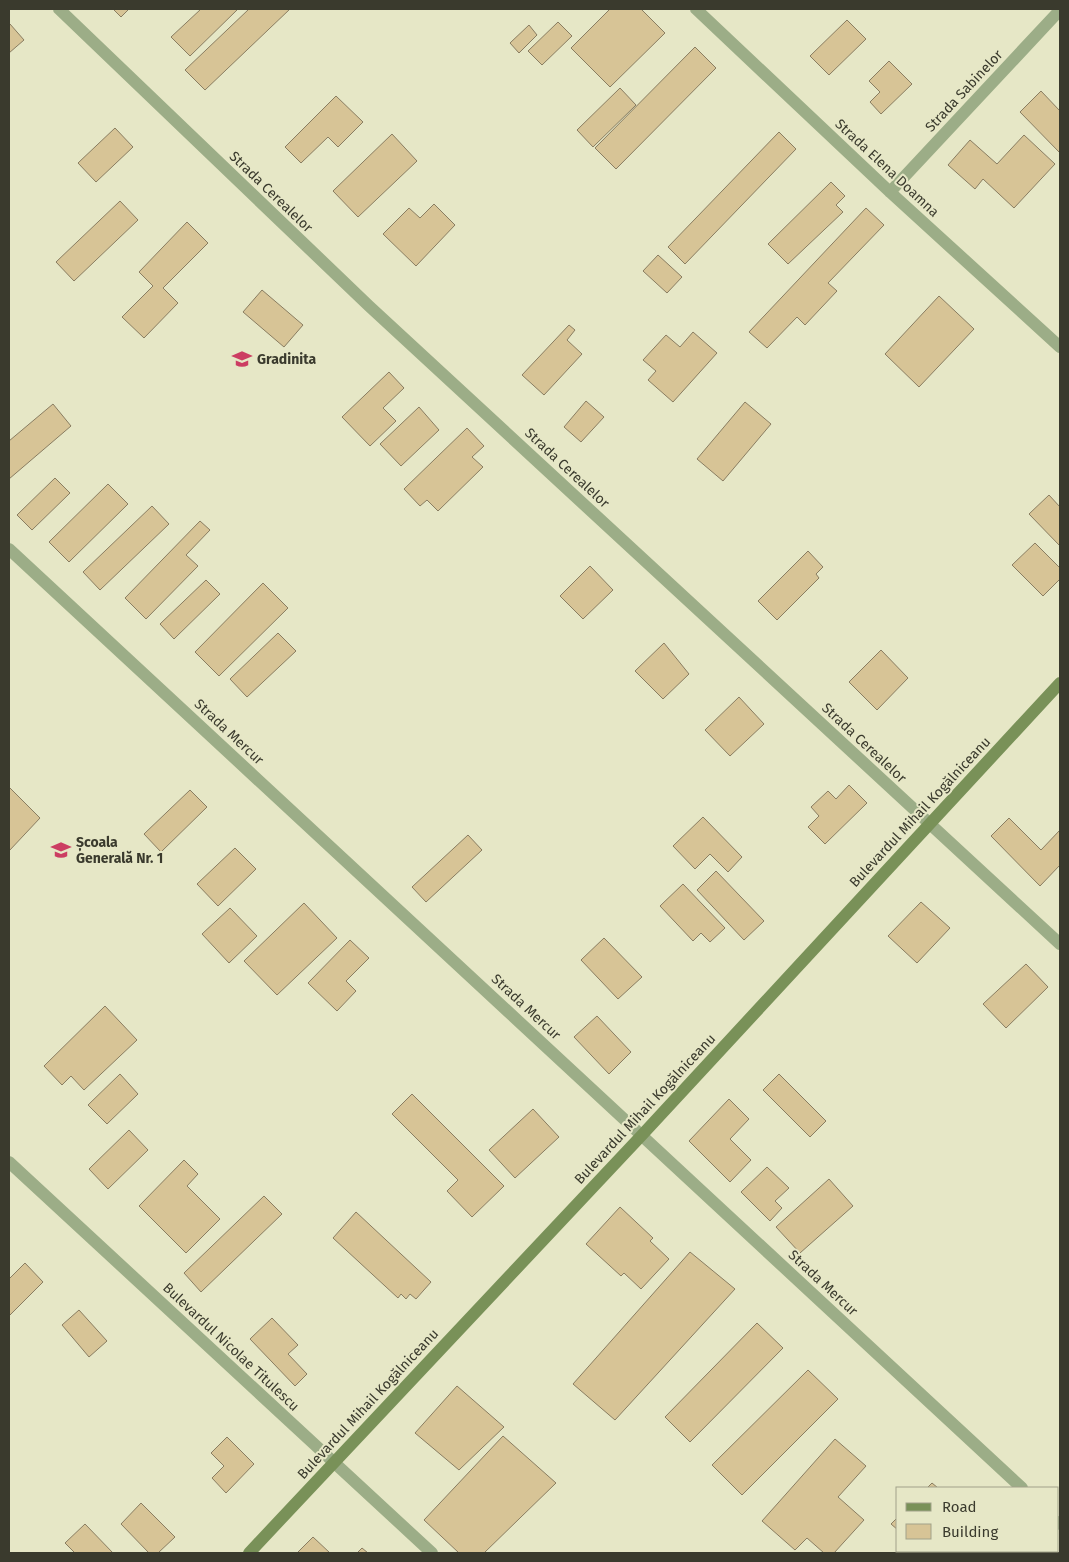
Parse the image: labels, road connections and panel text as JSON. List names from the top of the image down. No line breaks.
{"streets":{"main road":["Bulevardul Mihail Kogălniceanu"],"street":["Strada Sabinelor","Strada Elena Doamna","Strada Cerealelor","Strada Mercur","Bulevardul Nicolae Titulescu"]},"crossings":[["Strada Sabinelor","Strada Elena Doamna"],["Strada Cerealelor","Bulevardul Mihail Kogălniceanu"],["Strada Mercur","Bulevardul Mihail Kogălniceanu"],["Bulevardul Mihail Kogălniceanu","Bulevardul Nicolae Titulescu"]],"places":{"school or university":["Gradinita","Școala Generală Nr. 1"]},"legend":["Road","Building"]}
